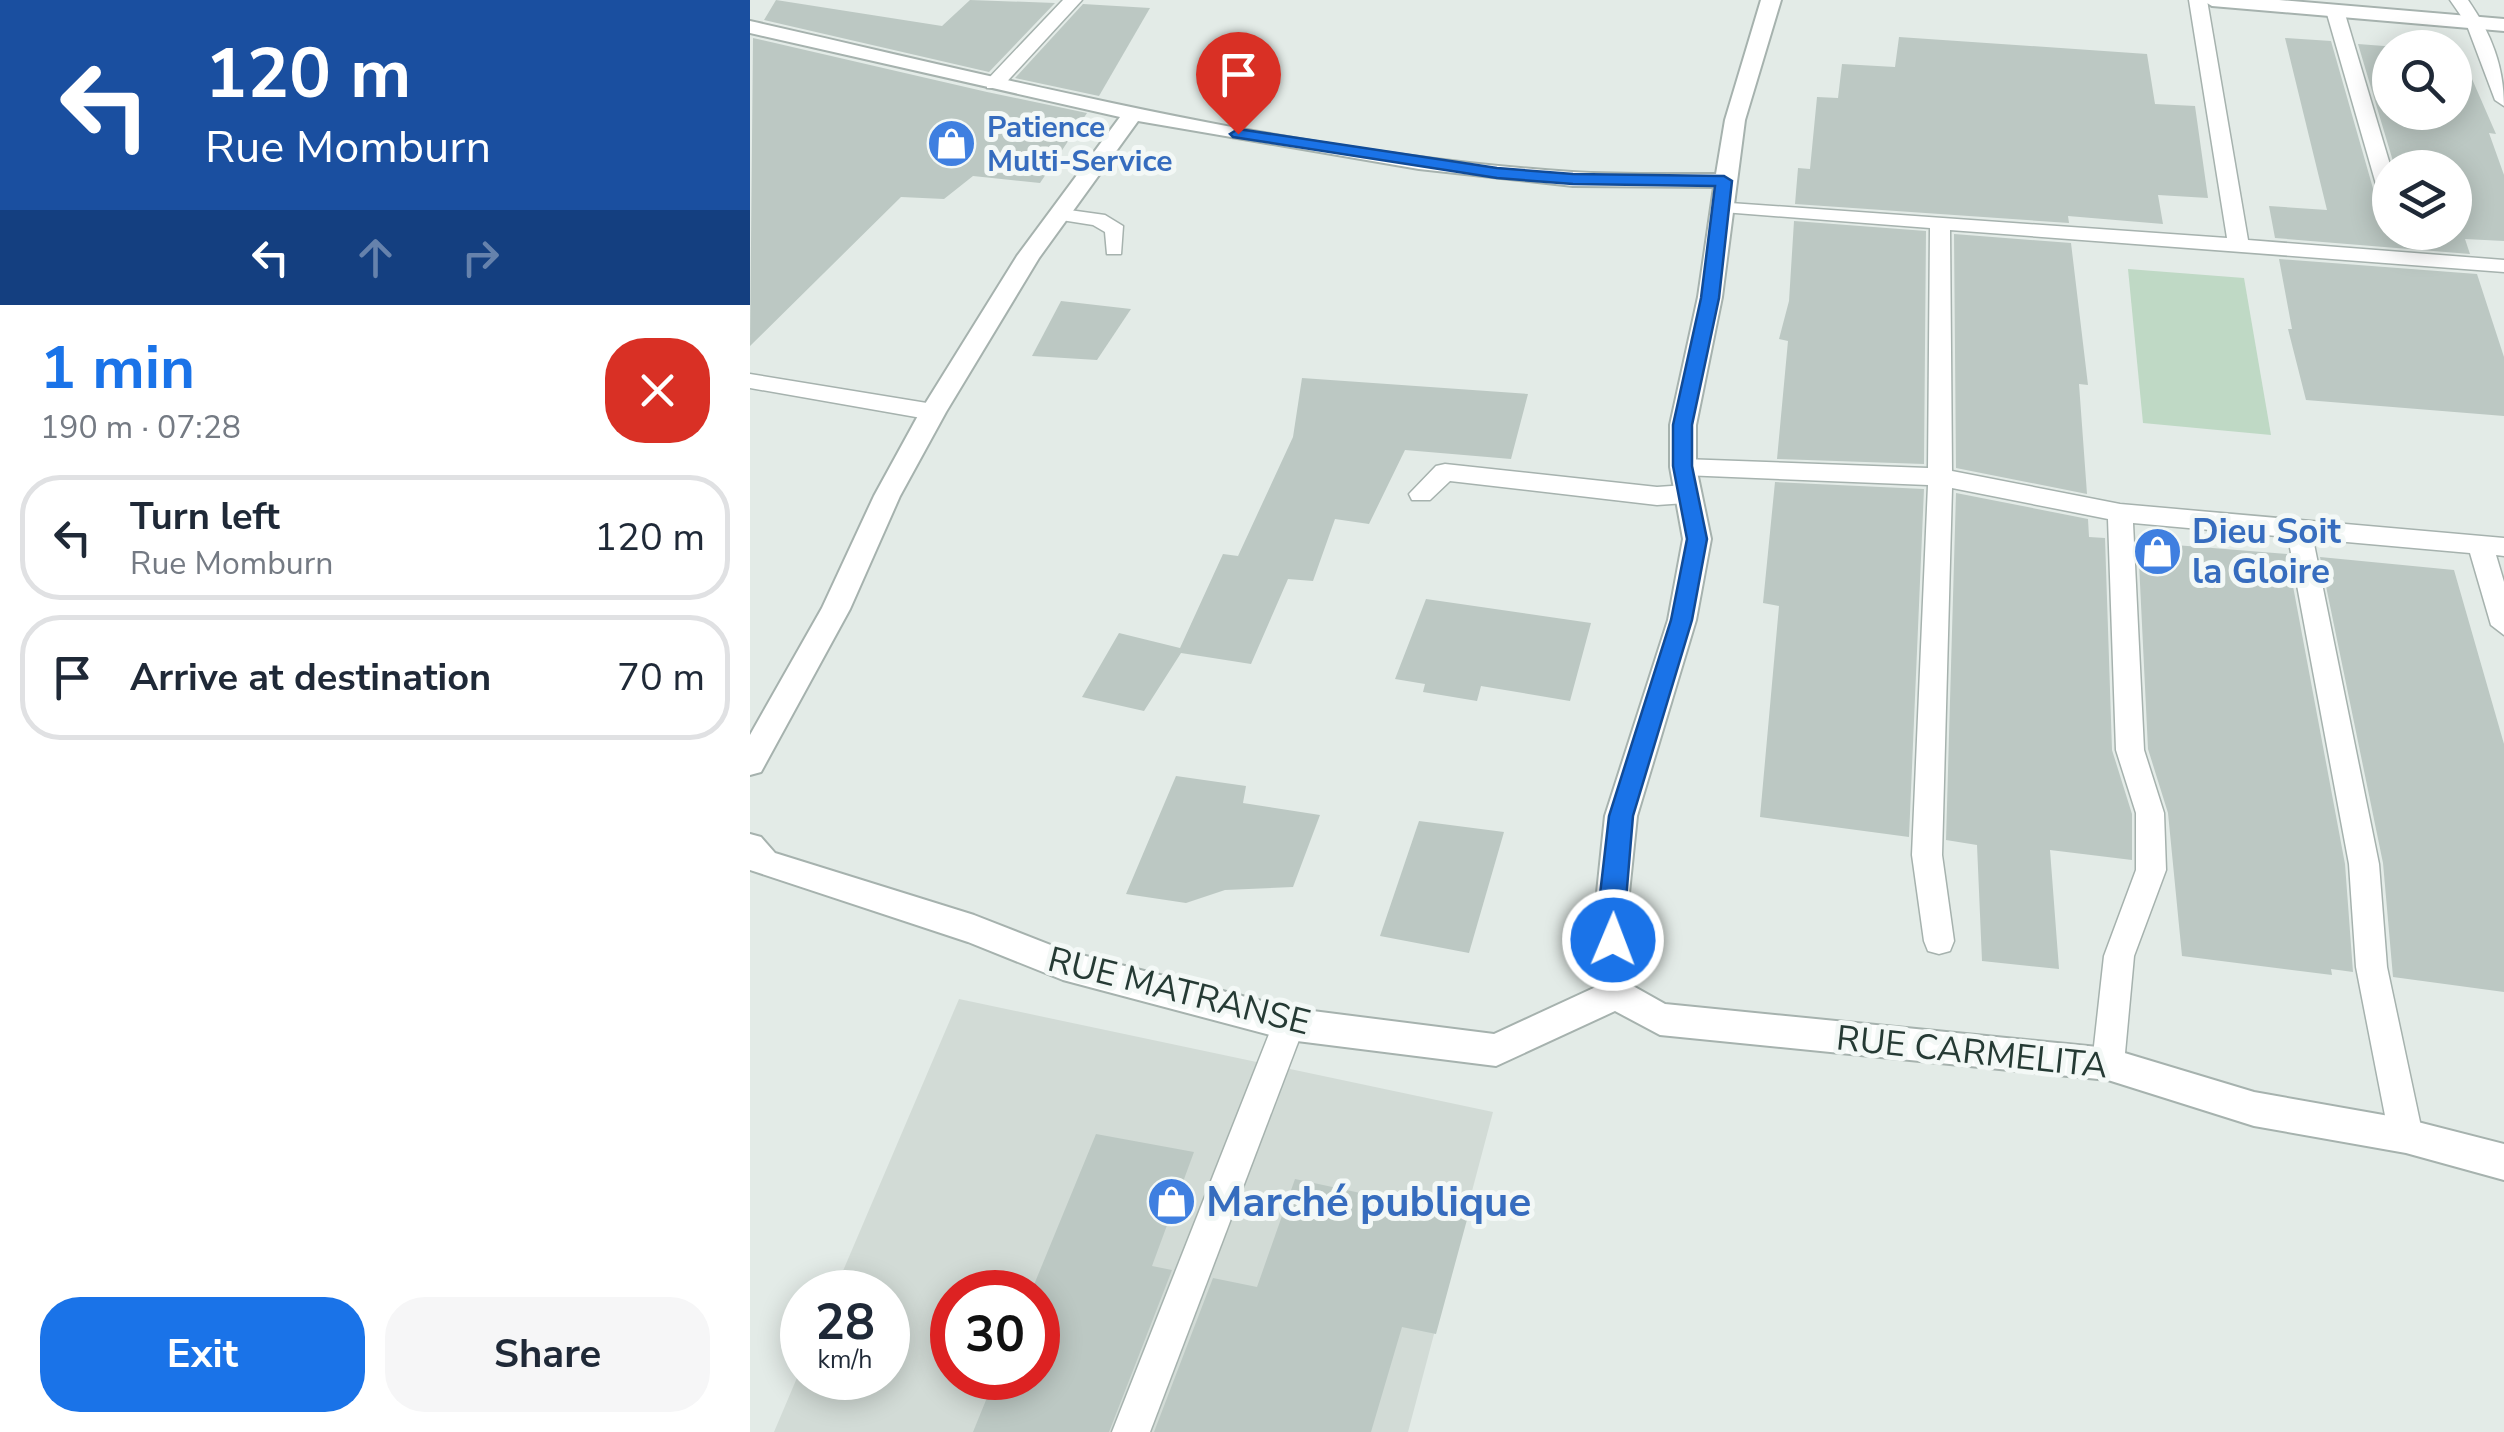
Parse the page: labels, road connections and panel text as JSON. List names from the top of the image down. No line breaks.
{"streets":{"street":["RUE MATRANSE","RUE CARMELITA"]},"crossings":[["RUE MATRANSE","RUE CARMELITA"]],"places":{"shop":["Patience Multi-Service","Dieu Soit la Gloire","Marché publique"]},"page":{"turn":["120 m","Rue Momburn"],"heading":["1 min","190 m · 07:28"],"list":[{"name":"Turn left","note":"Rue Momburn","value":"120 m"},{"name":"Arrive at destination","value":"70 m"}],"speed":"28 km/h","limit":"30","buttons":["Exit","Share"]}}
